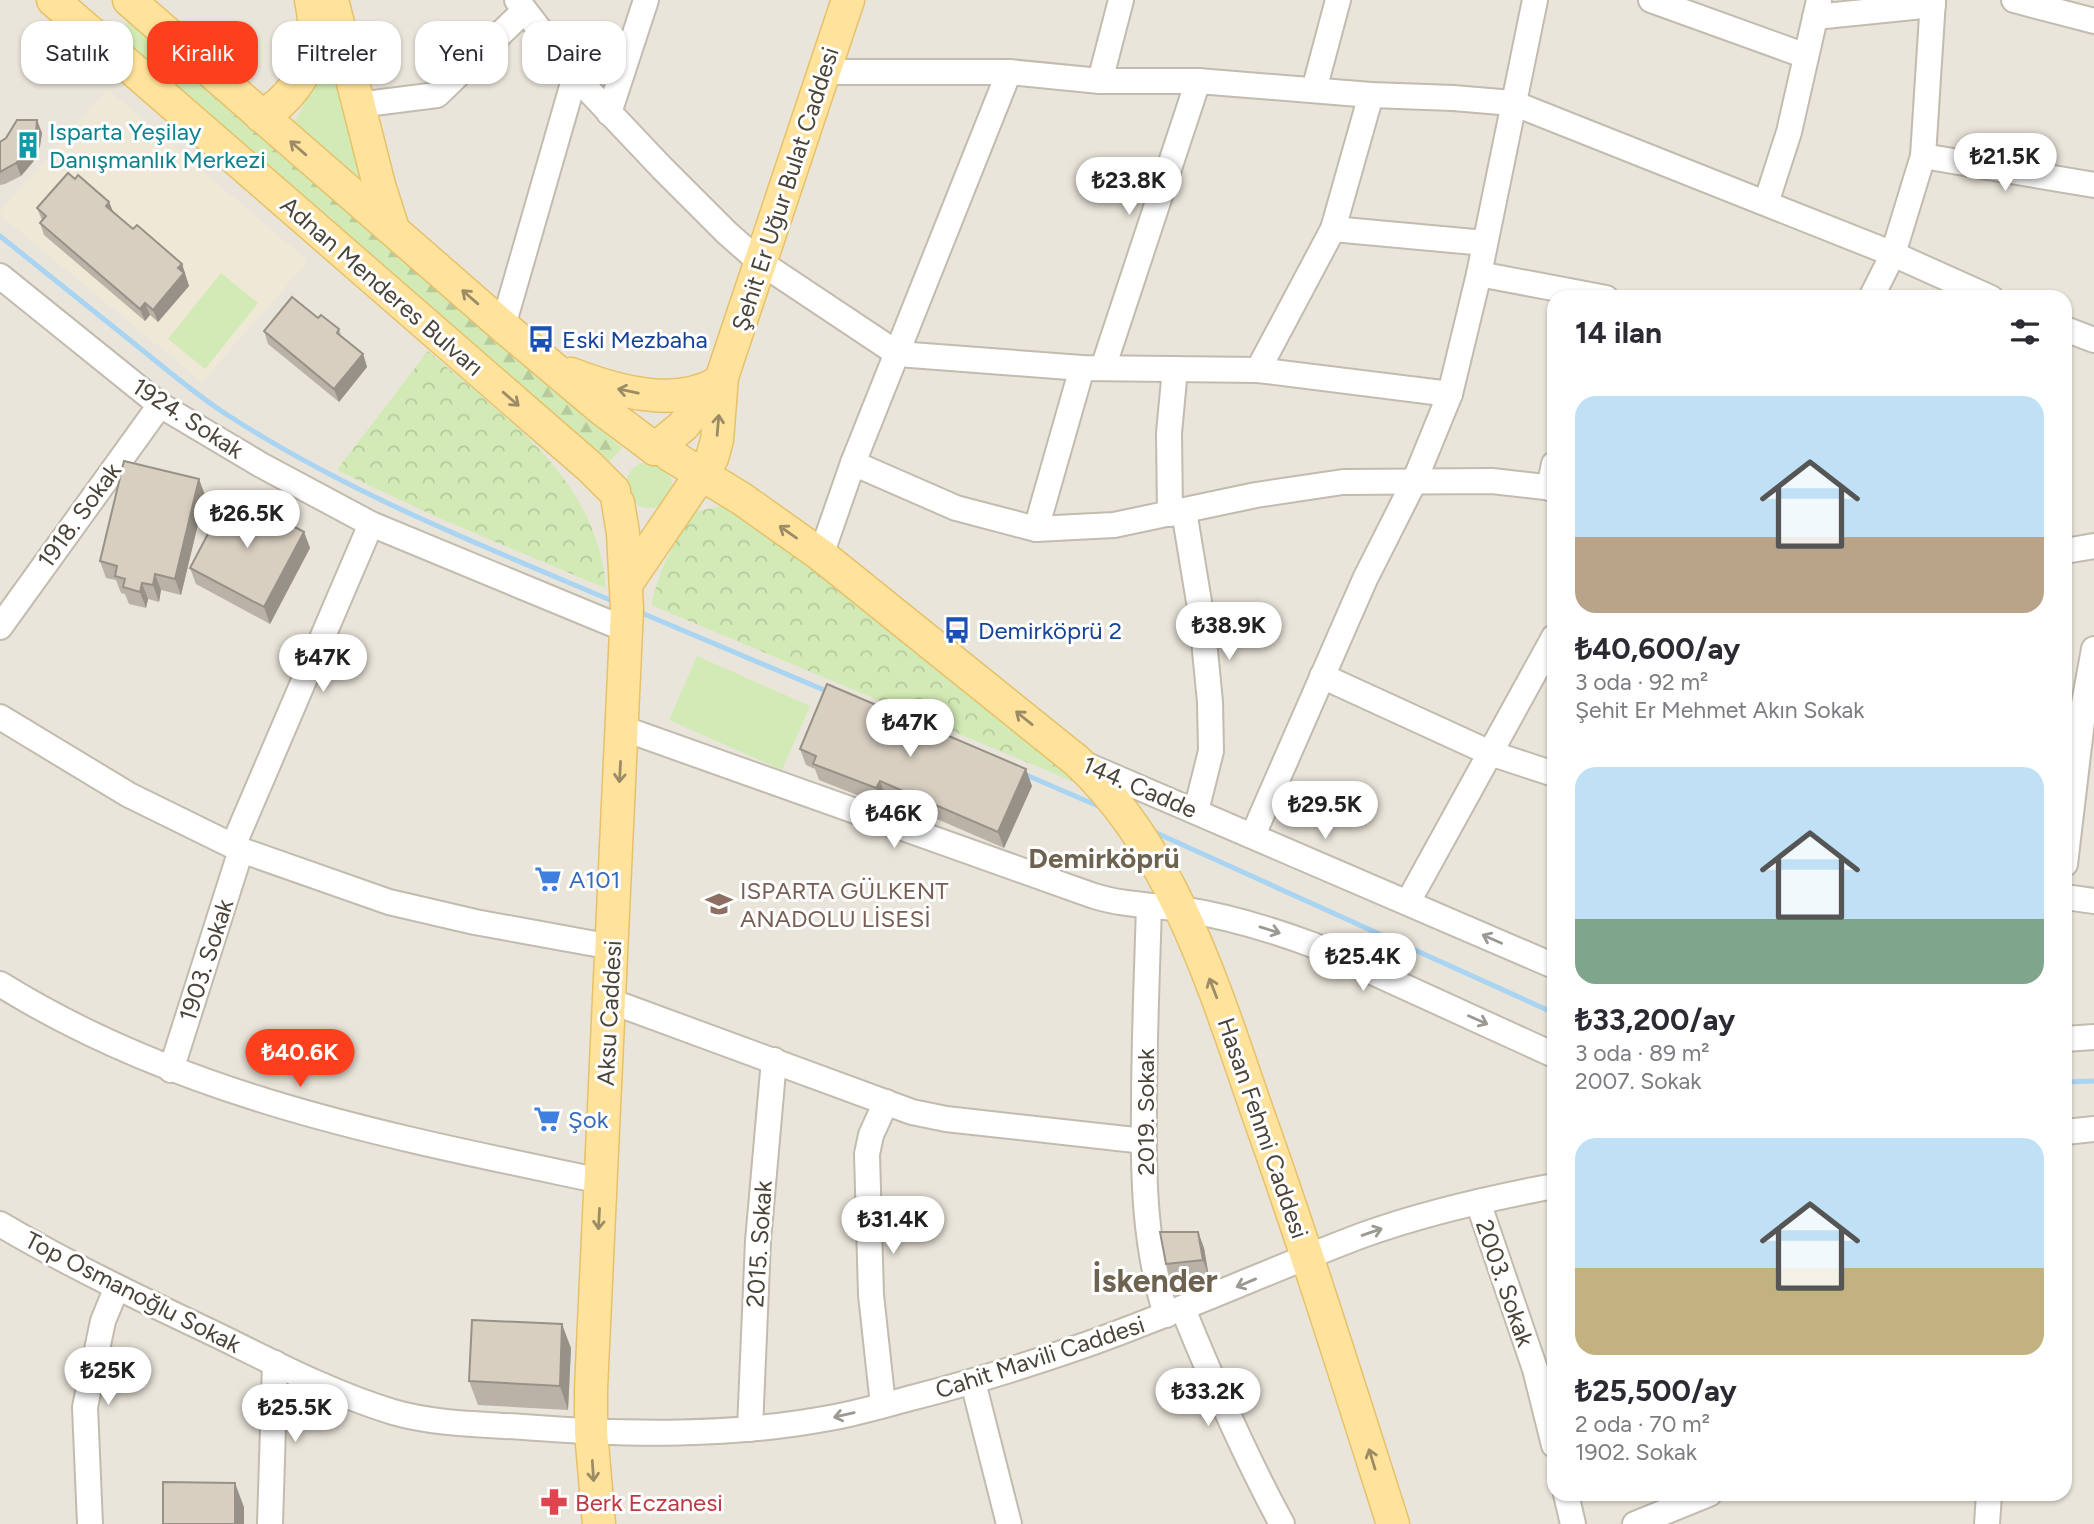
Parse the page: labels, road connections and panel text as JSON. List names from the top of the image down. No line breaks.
{"streets":{"main road":["Şehit Er Uğur Bulat Caddesi","Adnan Menderes Bulvarı","144. Cadde","Aksu Caddesi","Hasan Fehmi Caddesi"],"street":["1924. Sokak","1918. Sokak","1903. Sokak","2019. Sokak","2015. Sokak","2003. Sokak","Top Osmanoğlu Sokak","Cahit Mavili Caddesi"]},"crossings":[["Şehit Er Uğur Bulat Caddesi","Adnan Menderes Bulvarı"],["Şehit Er Uğur Bulat Caddesi","144. Cadde"],["Şehit Er Uğur Bulat Caddesi","Aksu Caddesi"],["Adnan Menderes Bulvarı","144. Cadde"],["Adnan Menderes Bulvarı","Aksu Caddesi"],["1924. Sokak","1918. Sokak"],["1924. Sokak","1903. Sokak"],["1924. Sokak","Aksu Caddesi"],["144. Cadde","Aksu Caddesi"],["144. Cadde","Hasan Fehmi Caddesi"],["Aksu Caddesi","Top Osmanoğlu Sokak"],["Aksu Caddesi","Cahit Mavili Caddesi"],["2019. Sokak","Hasan Fehmi Caddesi"],["2019. Sokak","Cahit Mavili Caddesi"],["Hasan Fehmi Caddesi","Cahit Mavili Caddesi"],["2015. Sokak","Cahit Mavili Caddesi"],["2003. Sokak","Cahit Mavili Caddesi"],["Top Osmanoğlu Sokak","Cahit Mavili Caddesi"]],"one_way":["144. Cadde","Aksu Caddesi","Hasan Fehmi Caddesi"],"districts":["Demirköprü","İskender"],"places":{"building":["Isparta Yeşilay Danışmanlık Merkezi"],"bus stop":["Eski Mezbaha","Demirköprü 2"],"supermarket":["A101","Şok"],"school or university":["ISPARTA GÜLKENT ANADOLU LİSESİ"],"pharmacy":["Berk Eczanesi"]},"page":{"chip":["Satılık","Kiralık","Filtreler","Yeni","Daire"],"price":["₺21.5K","₺23.8K","₺26.5K","₺38.9K","₺47K","₺47K","₺29.5K","₺46K","₺25.4K","₺40.6K","₺31.4K","₺25K","₺33.2K","₺25.5K"],"heading":"14 ilan","list":[{"name":"₺40,600/ay","note":"3 oda · 92 m² · Şehit Er Mehmet Akın Sokak"},{"name":"₺33,200/ay","note":"3 oda · 89 m² · 2007. Sokak"},{"name":"₺25,500/ay","note":"2 oda · 70 m² · 1902. Sokak"}]}}
